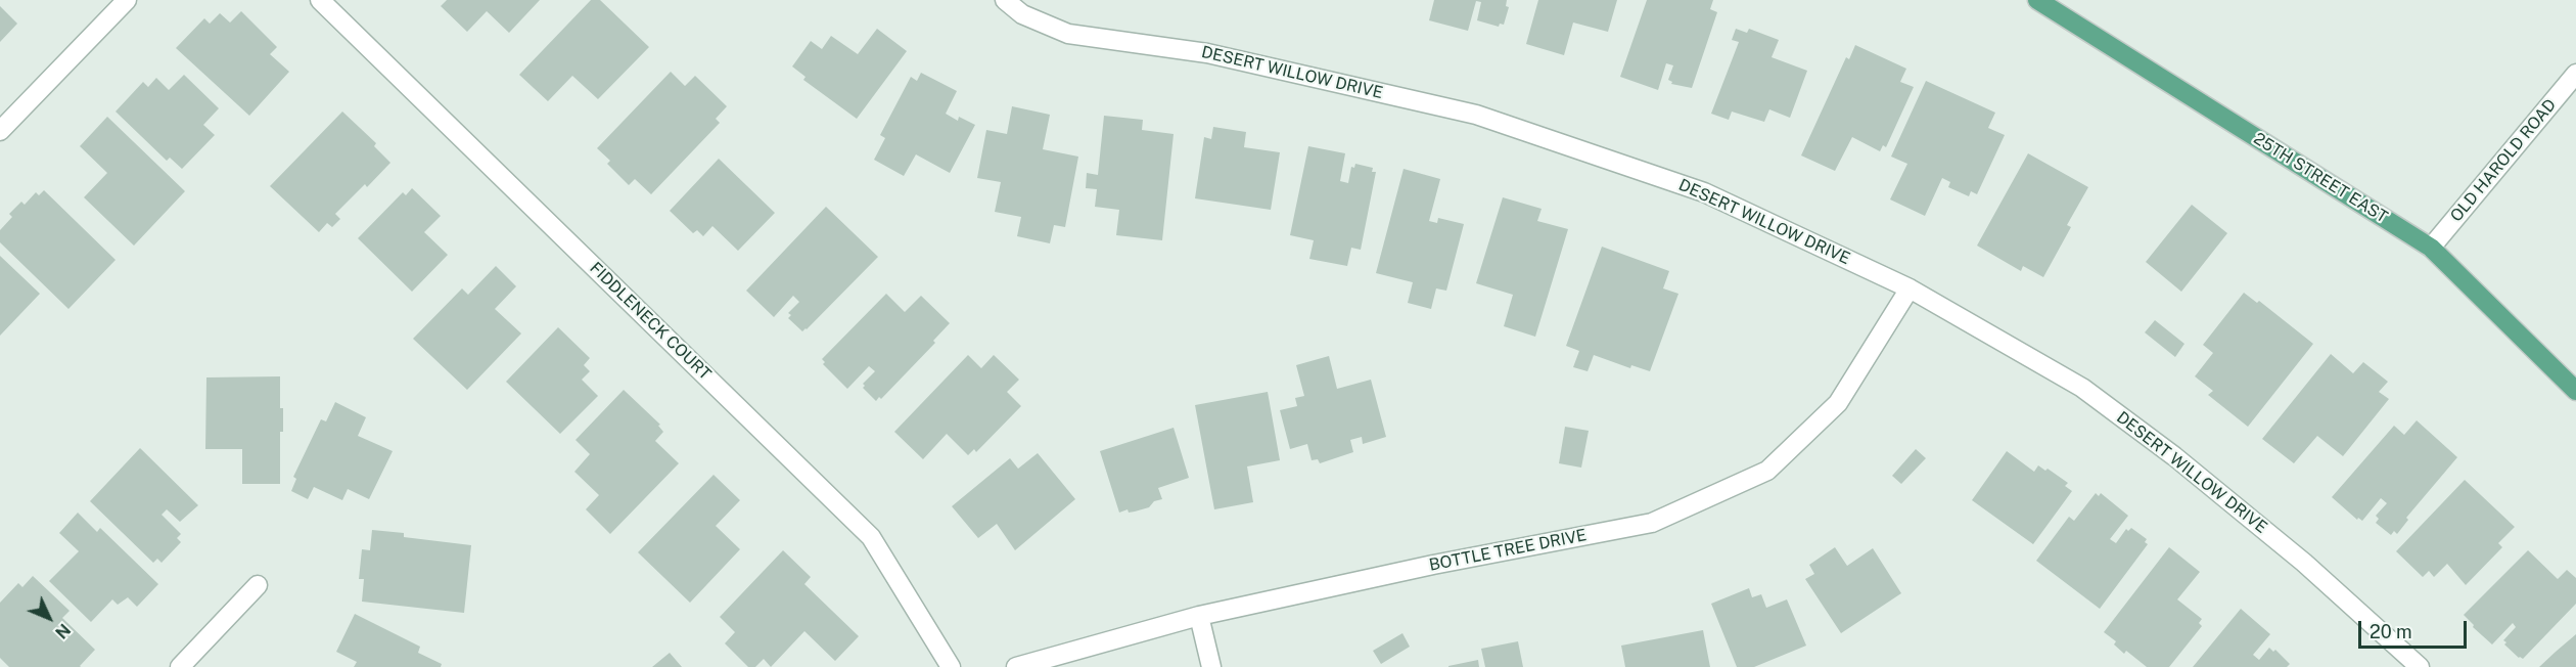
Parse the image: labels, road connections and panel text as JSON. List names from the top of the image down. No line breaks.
{"streets":{"main road":["25TH STREET EAST"],"street":["DESERT WILLOW DRIVE","OLD HAROLD ROAD","FIDDLENECK COURT","BOTTLE TREE DRIVE"]},"crossings":[["DESERT WILLOW DRIVE","BOTTLE TREE DRIVE"],["OLD HAROLD ROAD","25TH STREET EAST"]],"scale_bar":"20 m","north":"bottom right"}
